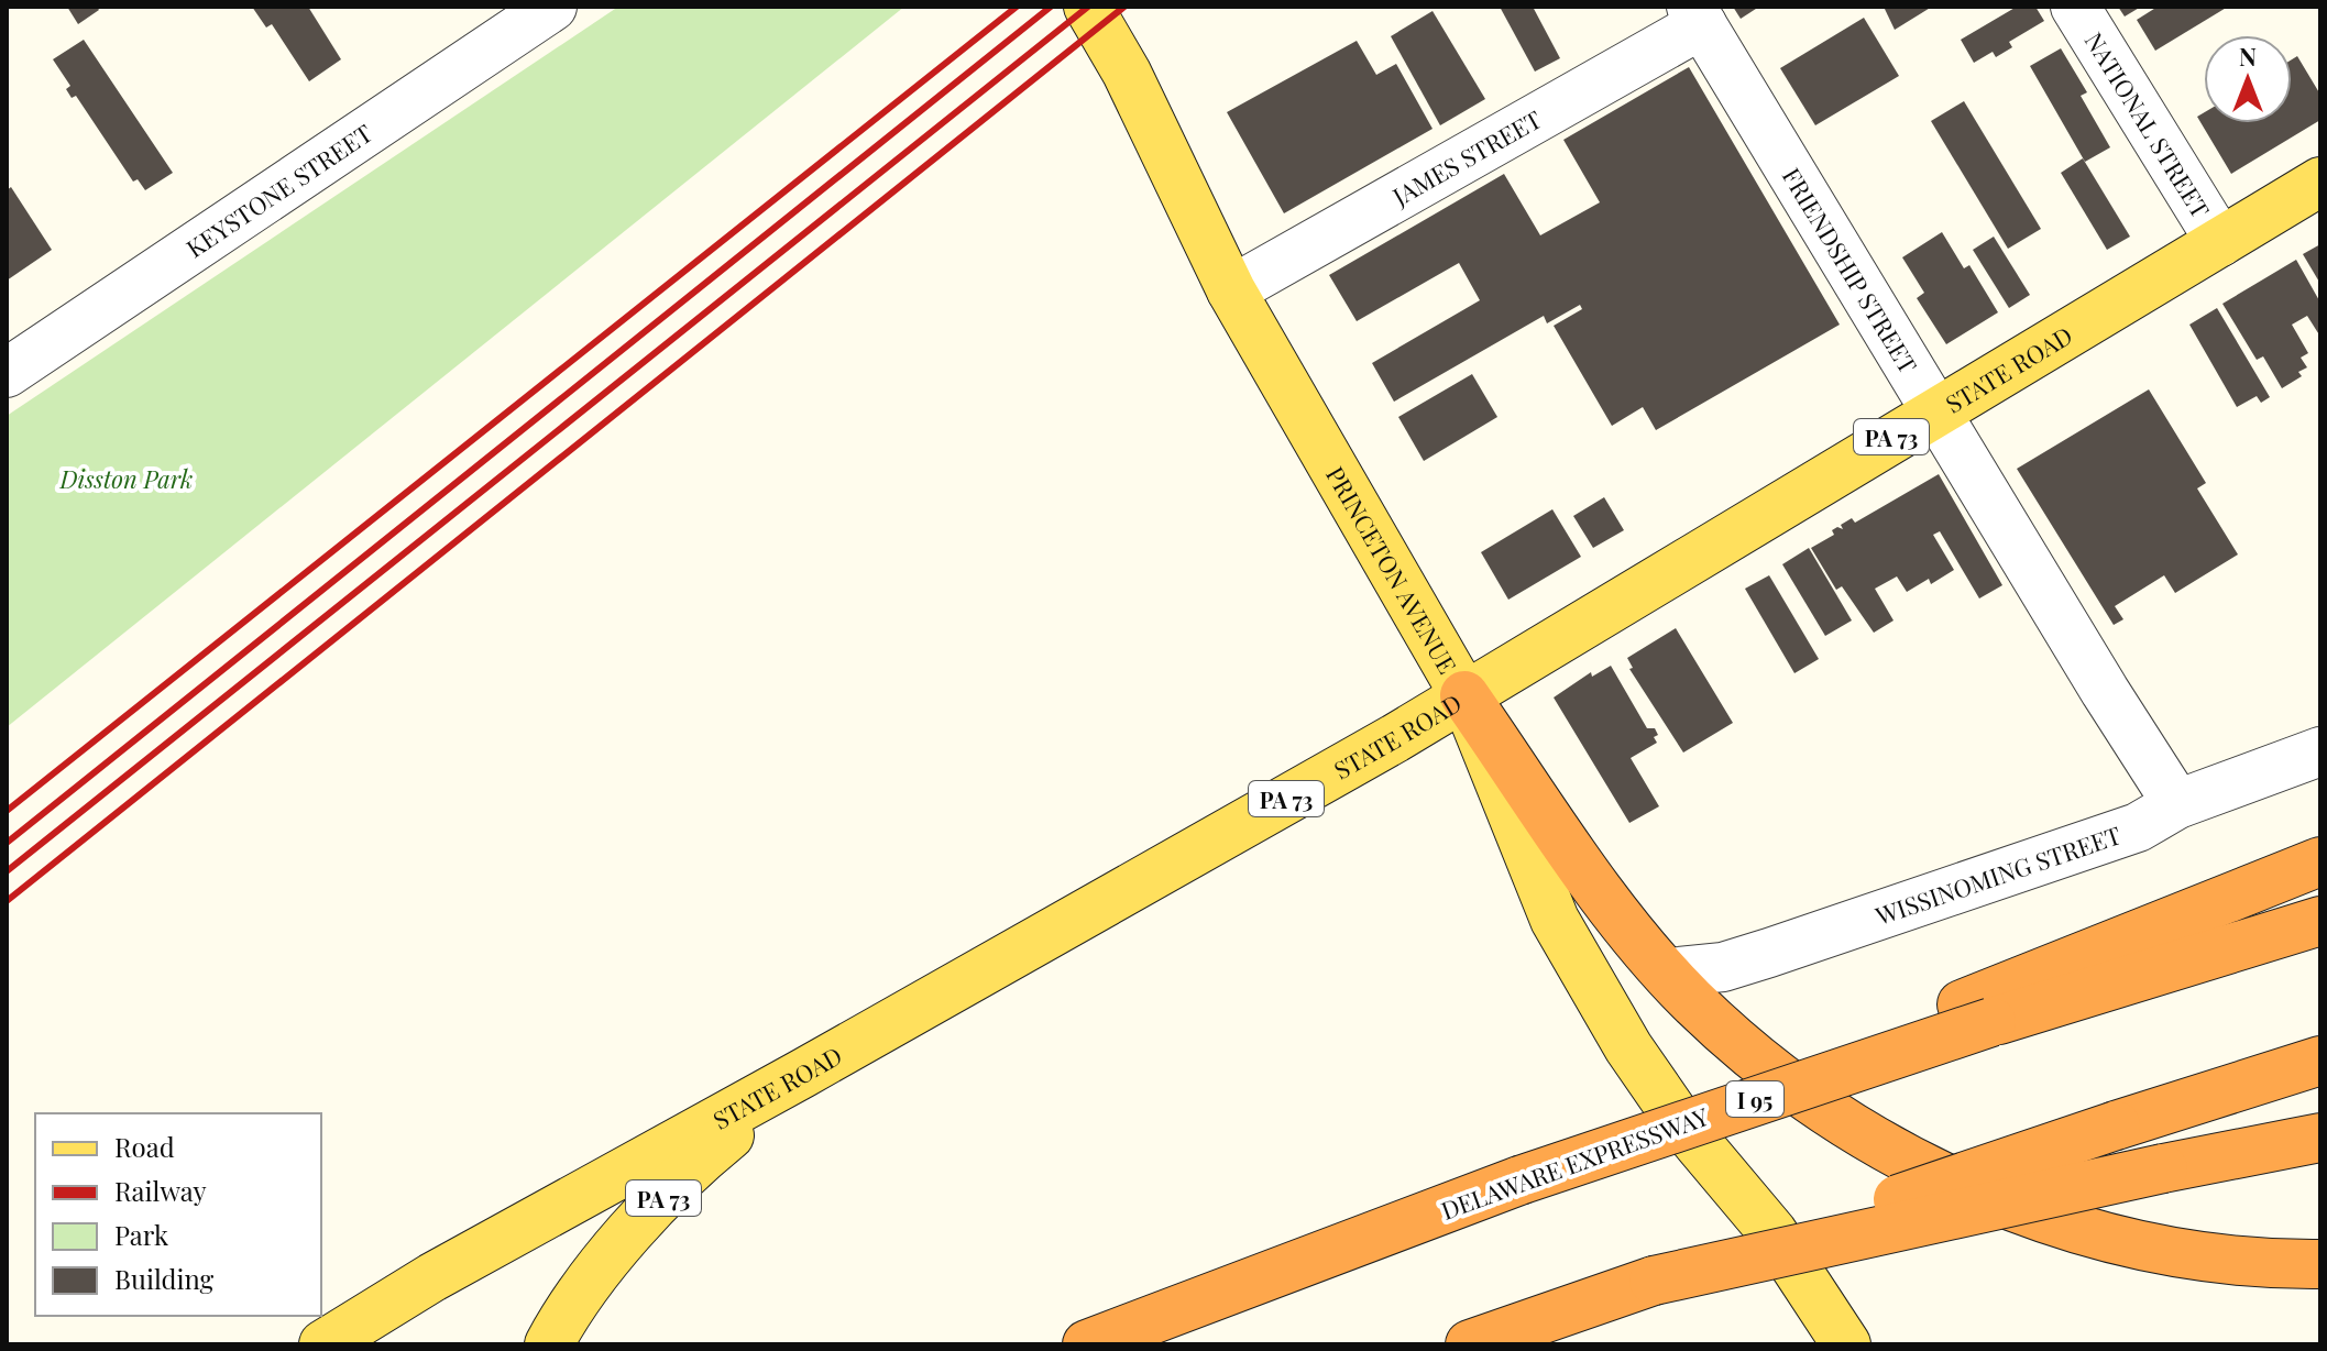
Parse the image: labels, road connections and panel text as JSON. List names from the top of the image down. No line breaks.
{"streets":{"highway":["I 95","DELAWARE EXPRESSWAY"],"main road":["STATE ROAD","PA 73","PRINCETON AVENUE"],"street":["NATIONAL STREET","JAMES STREET","KEYSTONE STREET","FRIENDSHIP STREET","WISSINOMING STREET"]},"crossings":[["NATIONAL STREET","STATE ROAD"],["JAMES STREET","FRIENDSHIP STREET"],["JAMES STREET","PRINCETON AVENUE"],["FRIENDSHIP STREET","STATE ROAD"],["FRIENDSHIP STREET","WISSINOMING STREET"],["STATE ROAD","PA 73"],["STATE ROAD","PRINCETON AVENUE"]],"parks":["Disston Park"],"legend":["Road","Railway","Park","Building"],"north":"top"}
